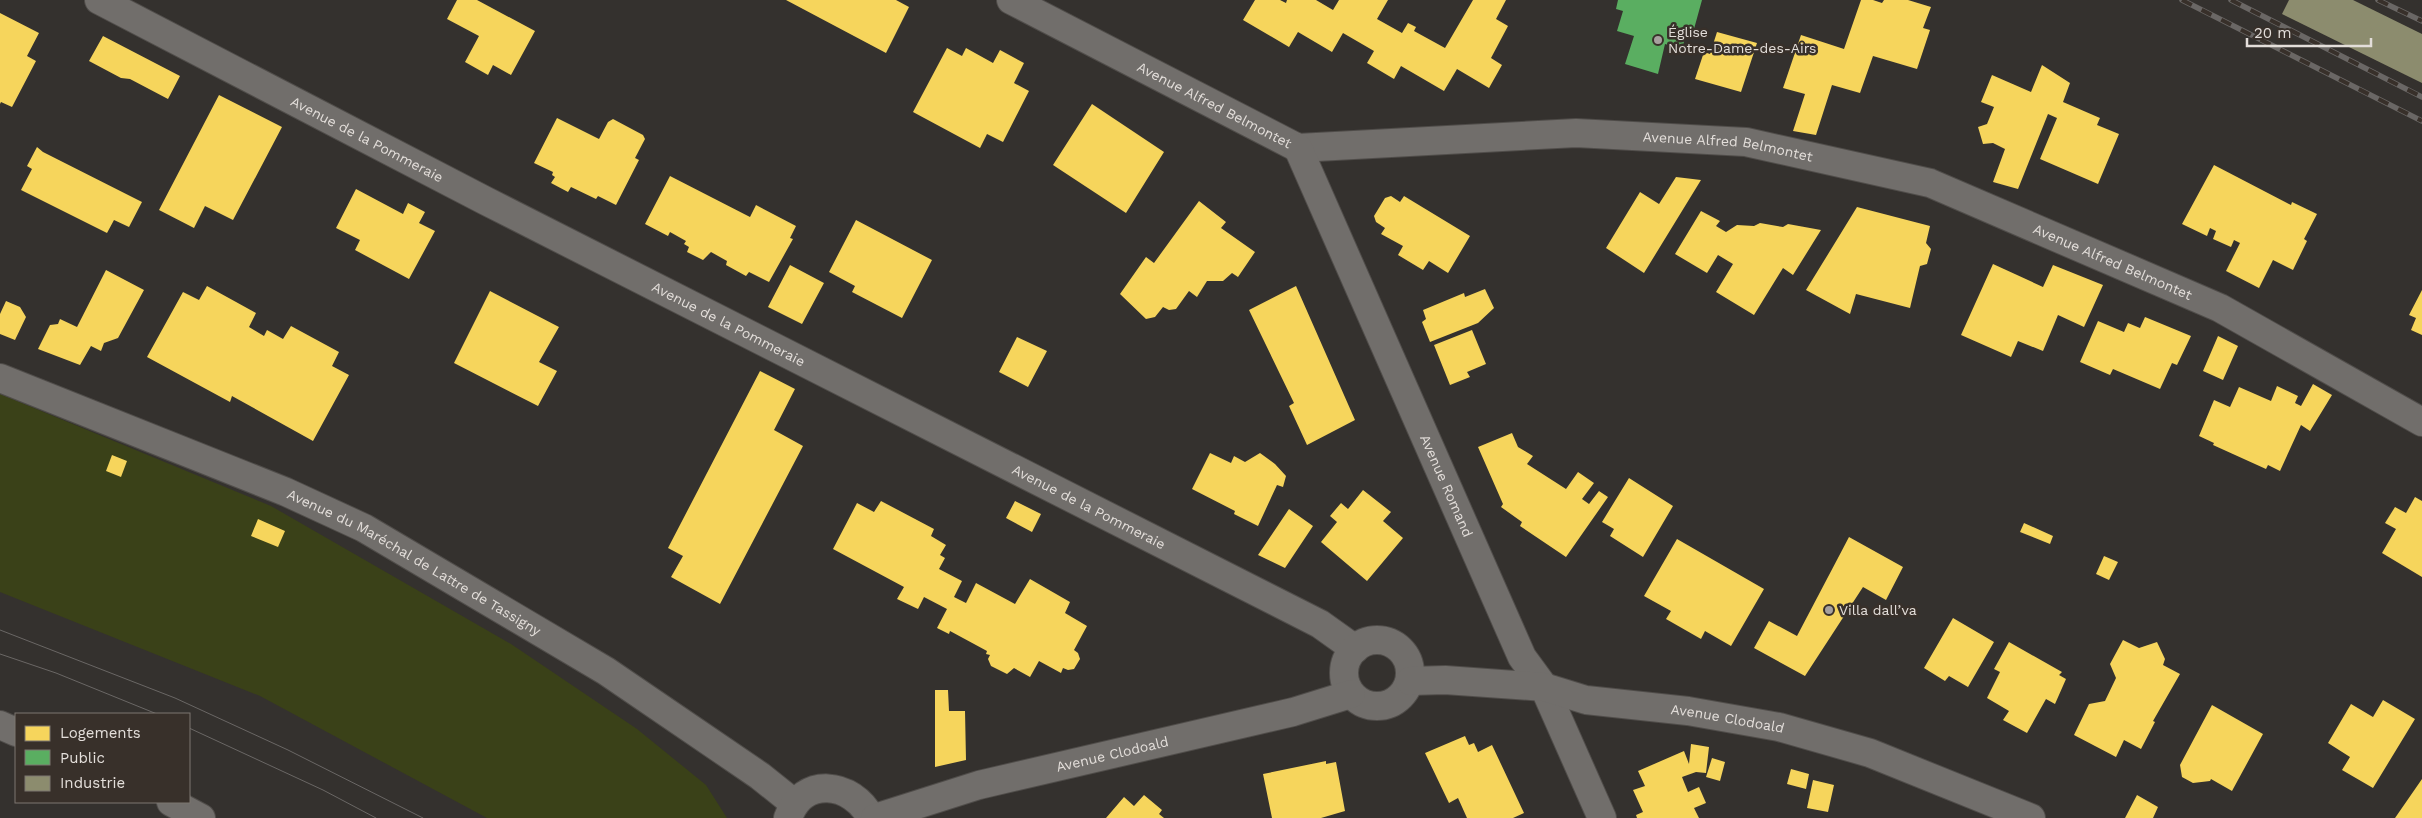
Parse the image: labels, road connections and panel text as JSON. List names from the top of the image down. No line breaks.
{"streets":{"street":["Avenue Alfred Belmontet","Avenue de la Pommeraie","Avenue Romand","Avenue du Maréchal de Lattre de Tassigny","Avenue Clodoald"]},"crossings":[["Avenue Alfred Belmontet","Avenue Romand"],["Avenue de la Pommeraie","Avenue Clodoald"],["Avenue Romand","Avenue Clodoald"]],"places":["Église Notre-Dame-des-Airs","Villa dall’va"],"legend":["Logements","Public","Industrie"],"scale_bar":"20 m"}
